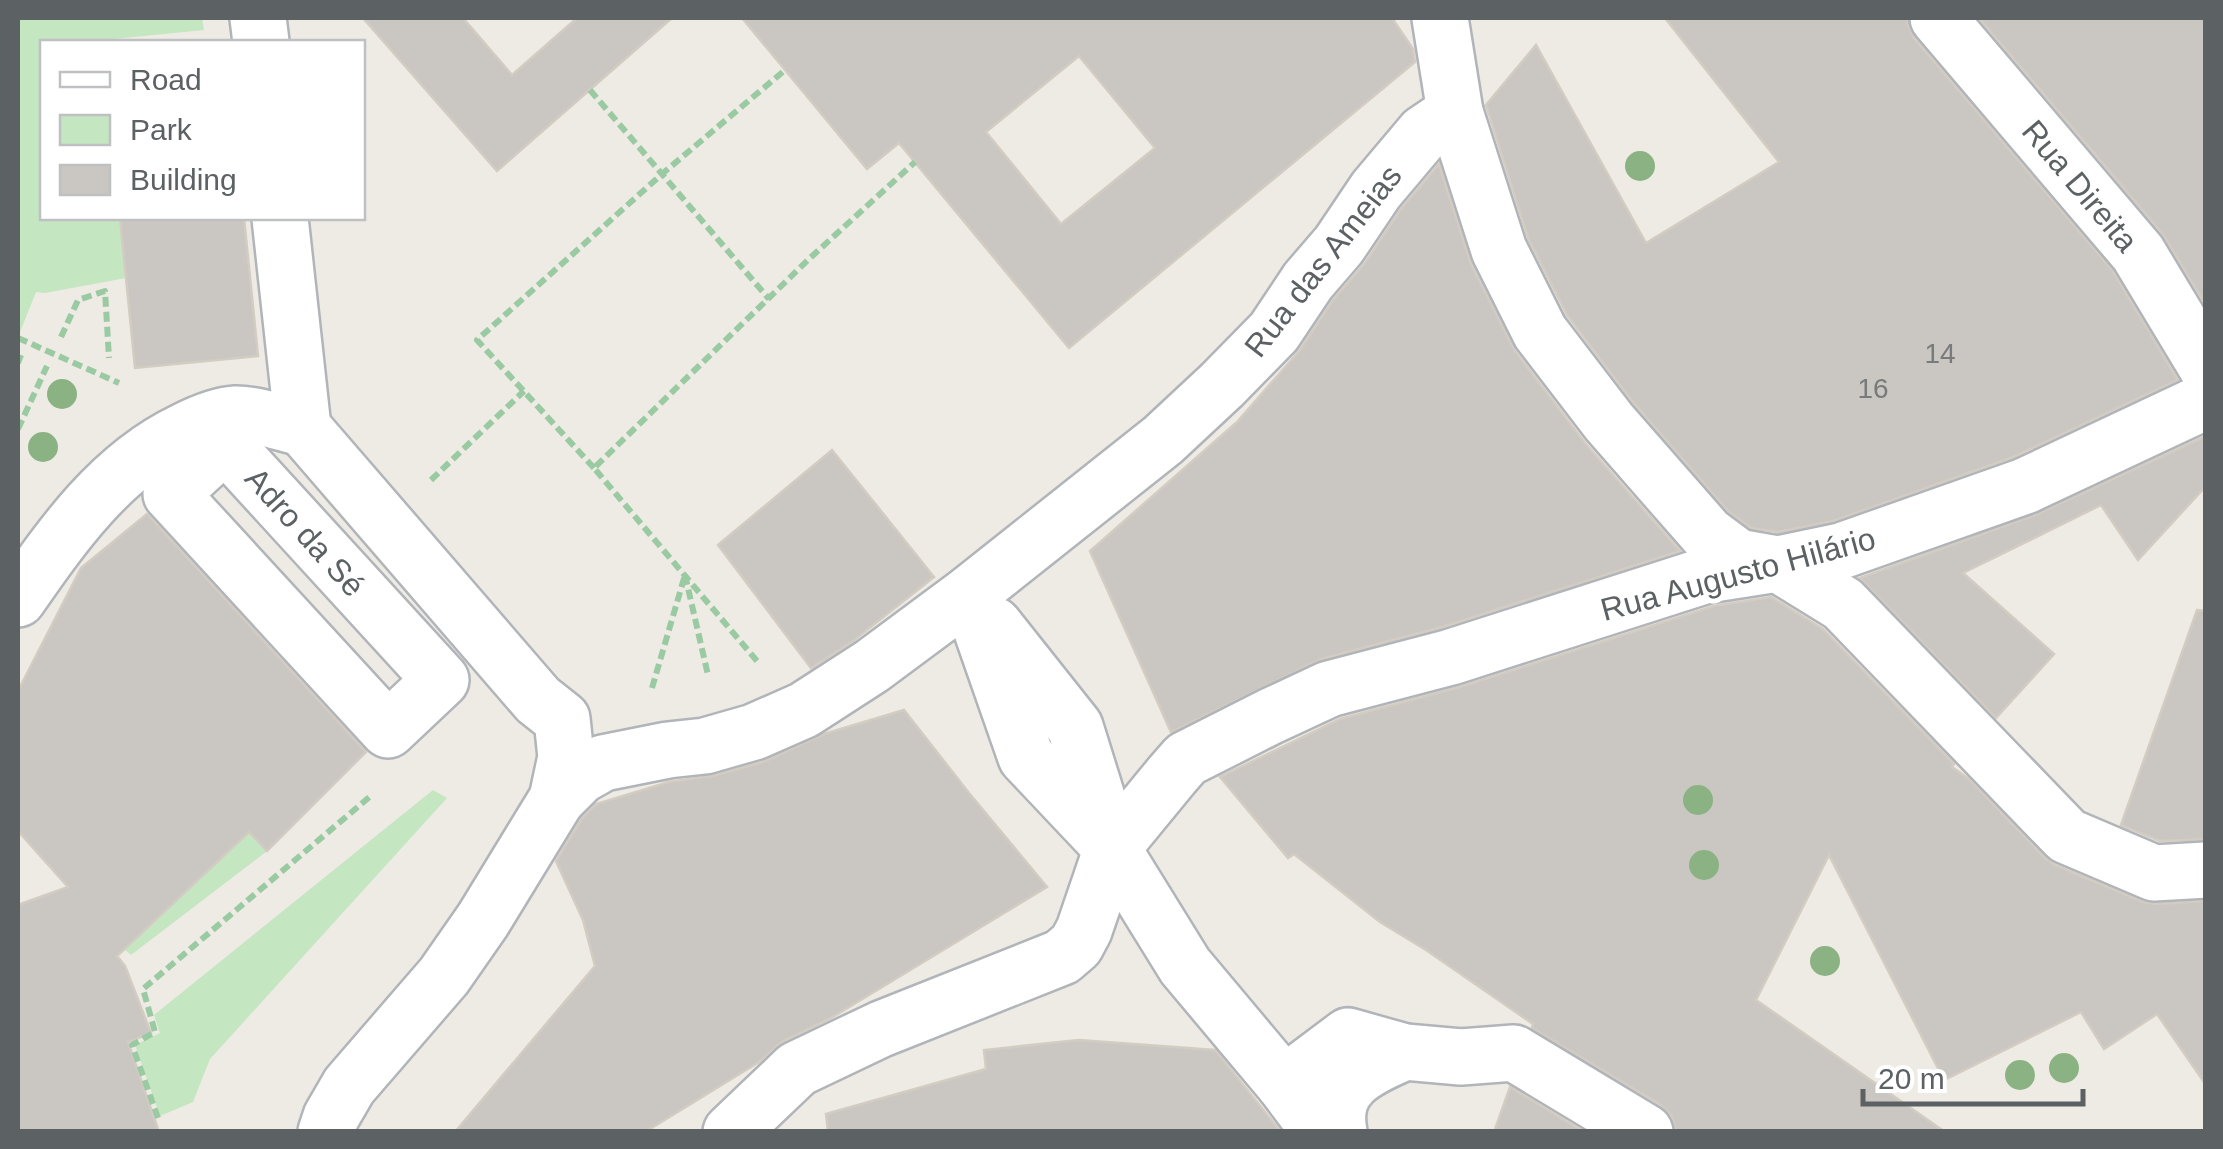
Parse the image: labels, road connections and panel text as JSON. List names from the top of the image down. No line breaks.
{"streets":{"street":["Rua Direita","Rua das Ameias","Adro da Sé","Rua Augusto Hilário"]},"house_numbers":["14","16"],"legend":["Road","Park","Building"],"scale_bar":"20 m"}
